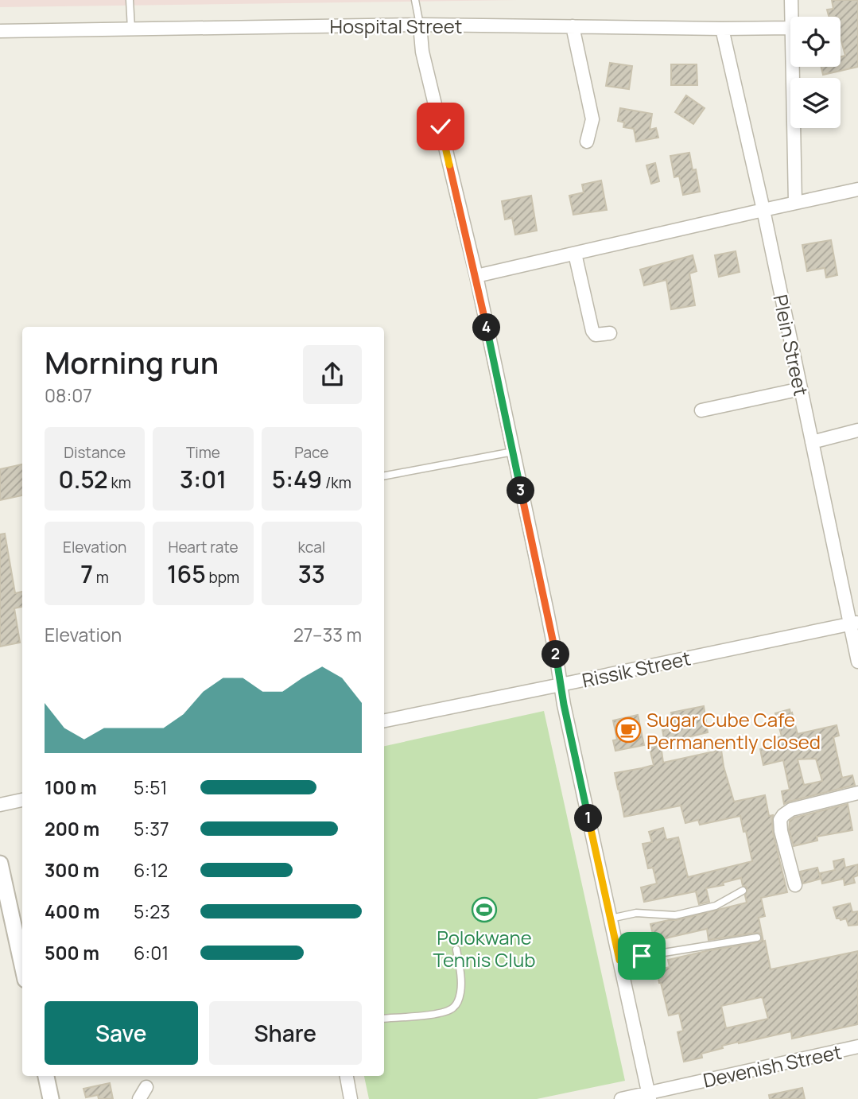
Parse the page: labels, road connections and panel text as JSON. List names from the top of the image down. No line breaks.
{"streets":{"street":["Hospital Street","Plein Street","Rissik Street","Devenish Street"]},"crossings":[["Hospital Street","Plein Street"],["Plein Street","Rissik Street"]],"places":{"cafe":["Sugar Cube Cafe Permanently closed"],"sports":["Polokwane Tennis Club"]},"page":{"pins":["4","3","2","1"],"heading":["Morning run","08:07"],"stats":[["Distance","0.52 km"],["Time","3:01"],["Pace","5:49 /km"],["Elevation","7 m"],["Heart rate","165 bpm"],["kcal","33"]],"chart":["Elevation","27–33 m"],"list":[{"name":"100 m","note":"5:51"},{"name":"200 m","note":"5:37"},{"name":"300 m","note":"6:12"},{"name":"400 m","note":"5:23"},{"name":"500 m","note":"6:01"}],"buttons":["Save","Share"]}}
